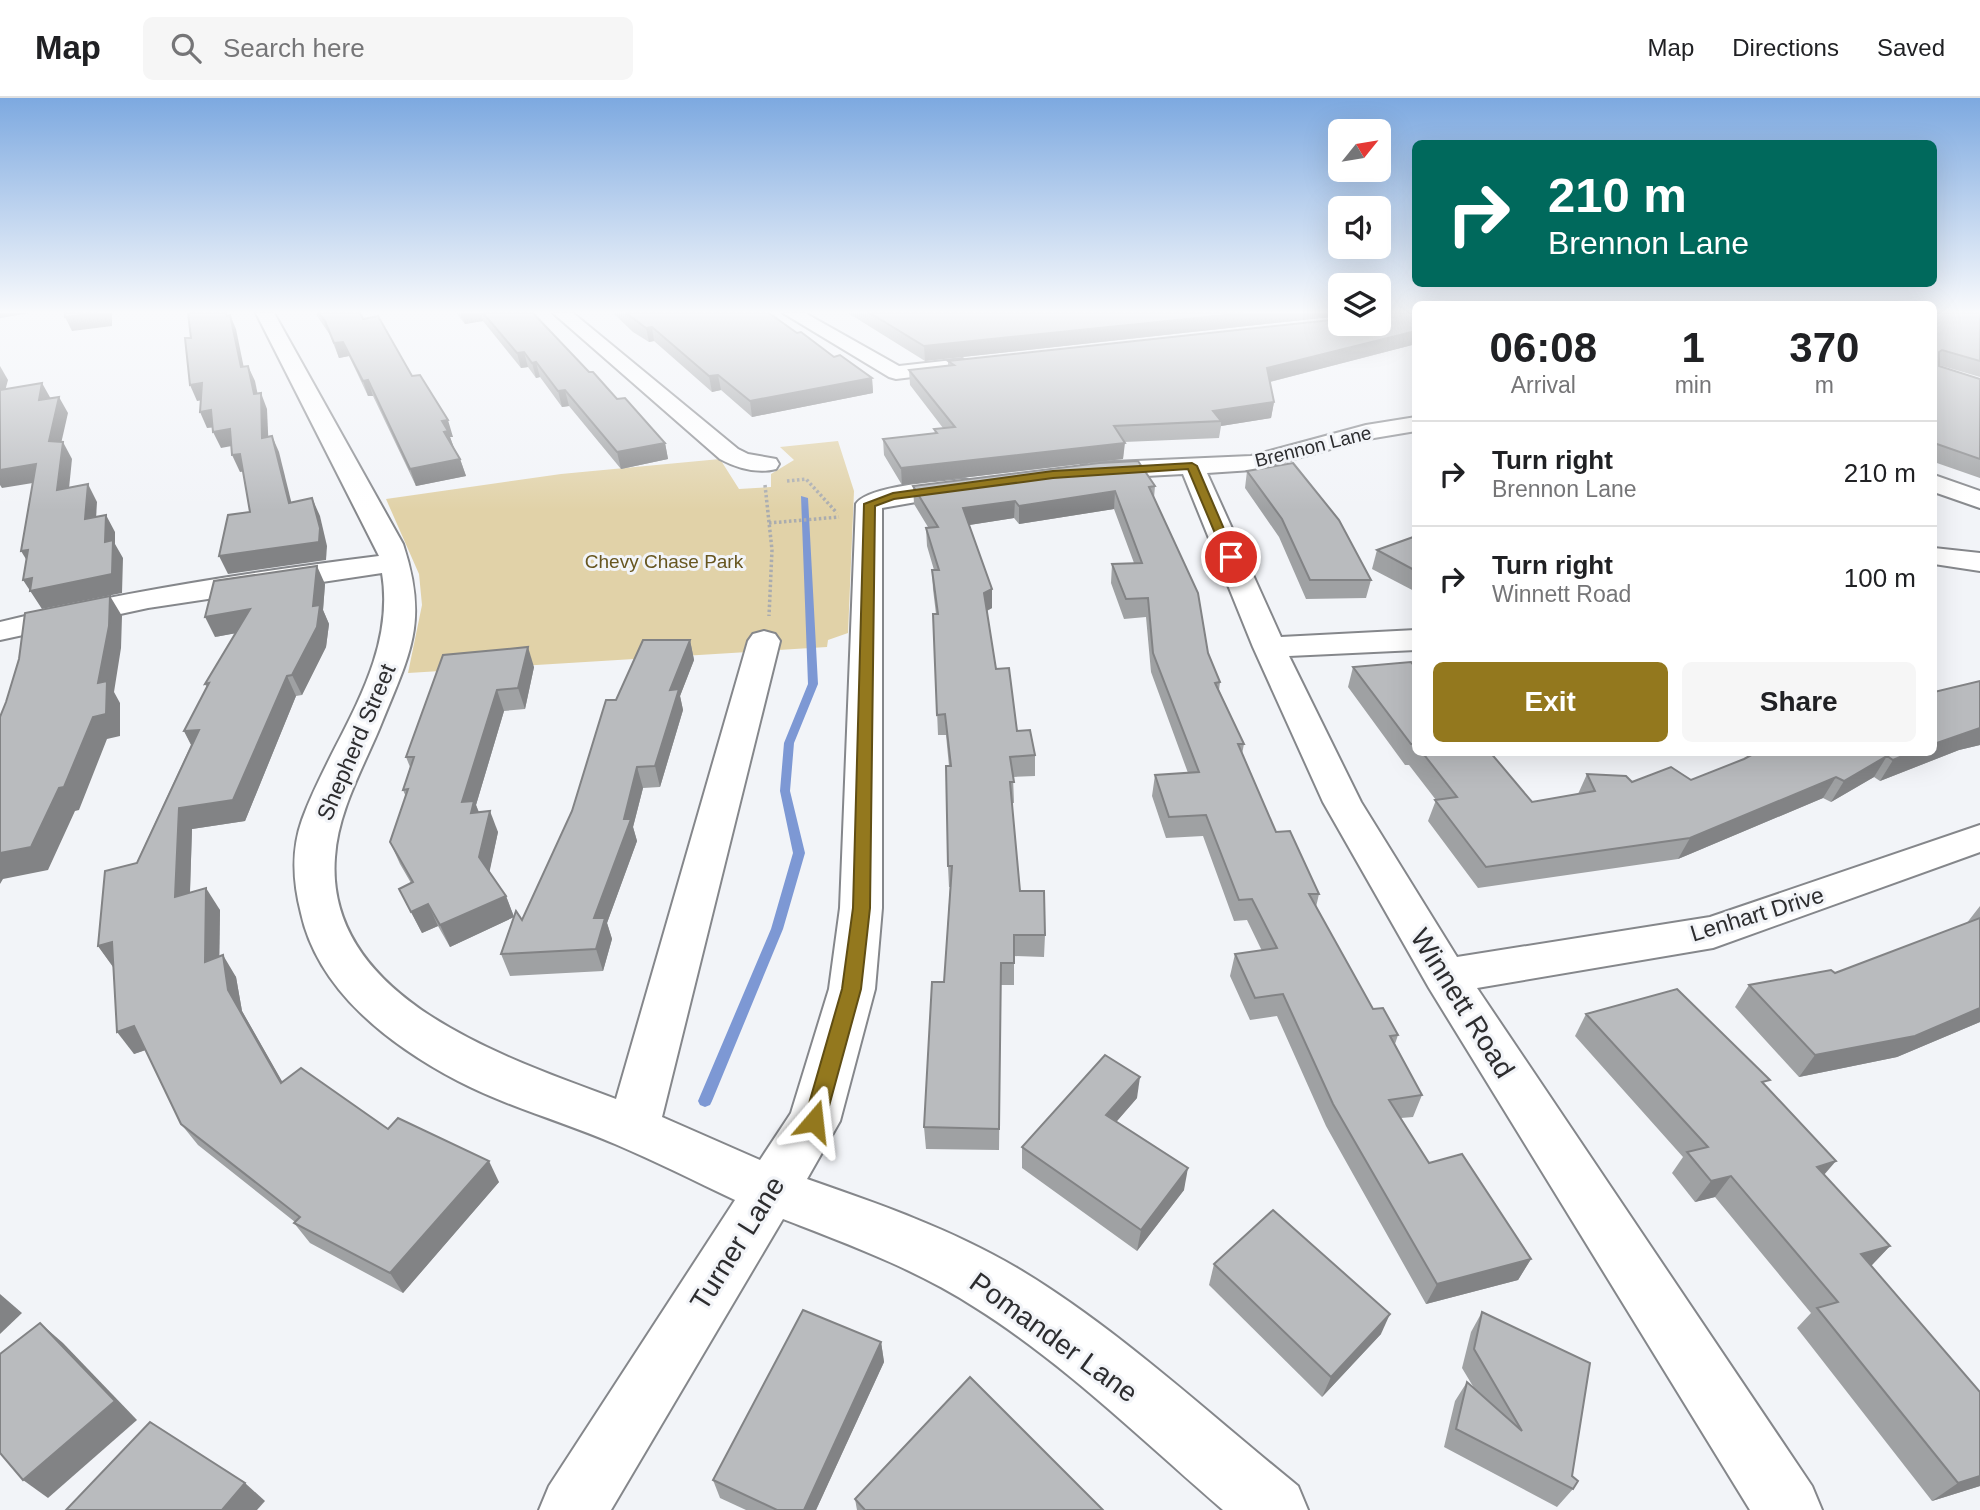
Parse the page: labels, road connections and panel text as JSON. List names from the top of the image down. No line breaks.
{"streets":{"street":["Brennon Lane","Shepherd Street","Lenhart Drive","Winnett Road","Turner Lane","Pomander Lane"]},"crossings":[["Brennon Lane","Winnett Road"],["Shepherd Street","Turner Lane"],["Shepherd Street","Pomander Lane"],["Lenhart Drive","Winnett Road"],["Turner Lane","Pomander Lane"]],"parks":["Chevy Chase Park"],"north":"top right","page":{"header":"Map","search":"Search here","nav":["Map","Directions","Saved"],"turn":["210 m","Brennon Lane"],"eta":["06:08","Arrival","1","min","370","m"],"list":[{"name":"Turn right","note":"Brennon Lane","value":"210 m"},{"name":"Turn right","note":"Winnett Road","value":"100 m"}],"buttons":["Exit","Share"]}}
